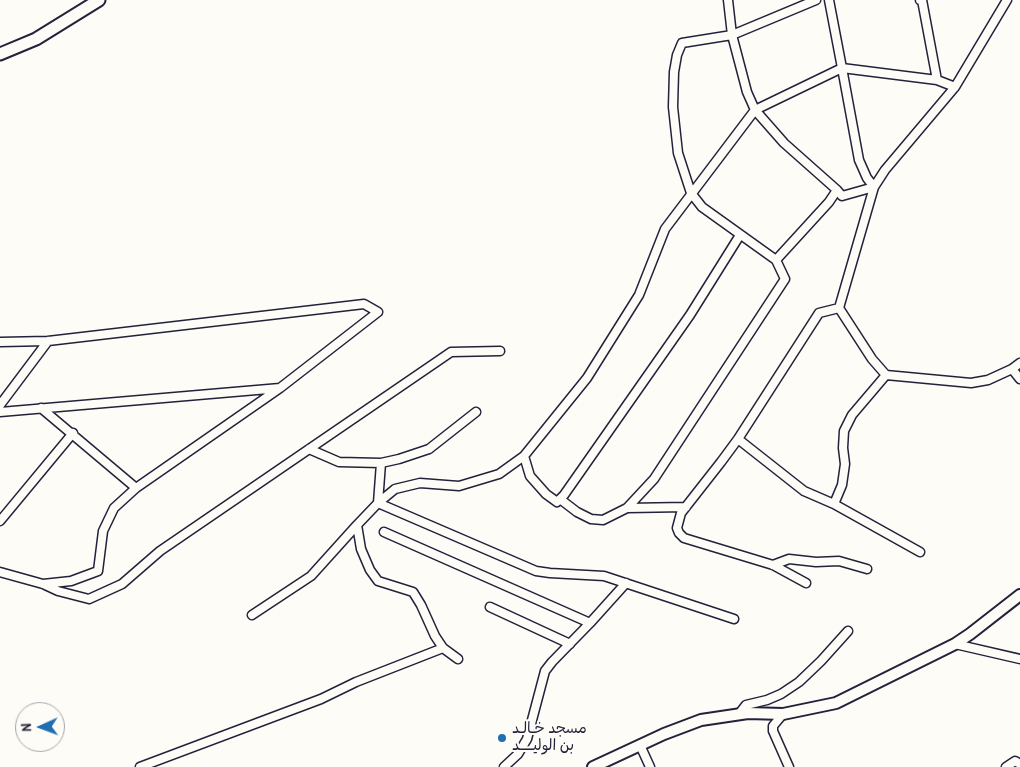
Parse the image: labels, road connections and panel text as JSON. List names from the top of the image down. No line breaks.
{"places":["مسجد خـالـد بن الوليــــد"],"north":"left"}
